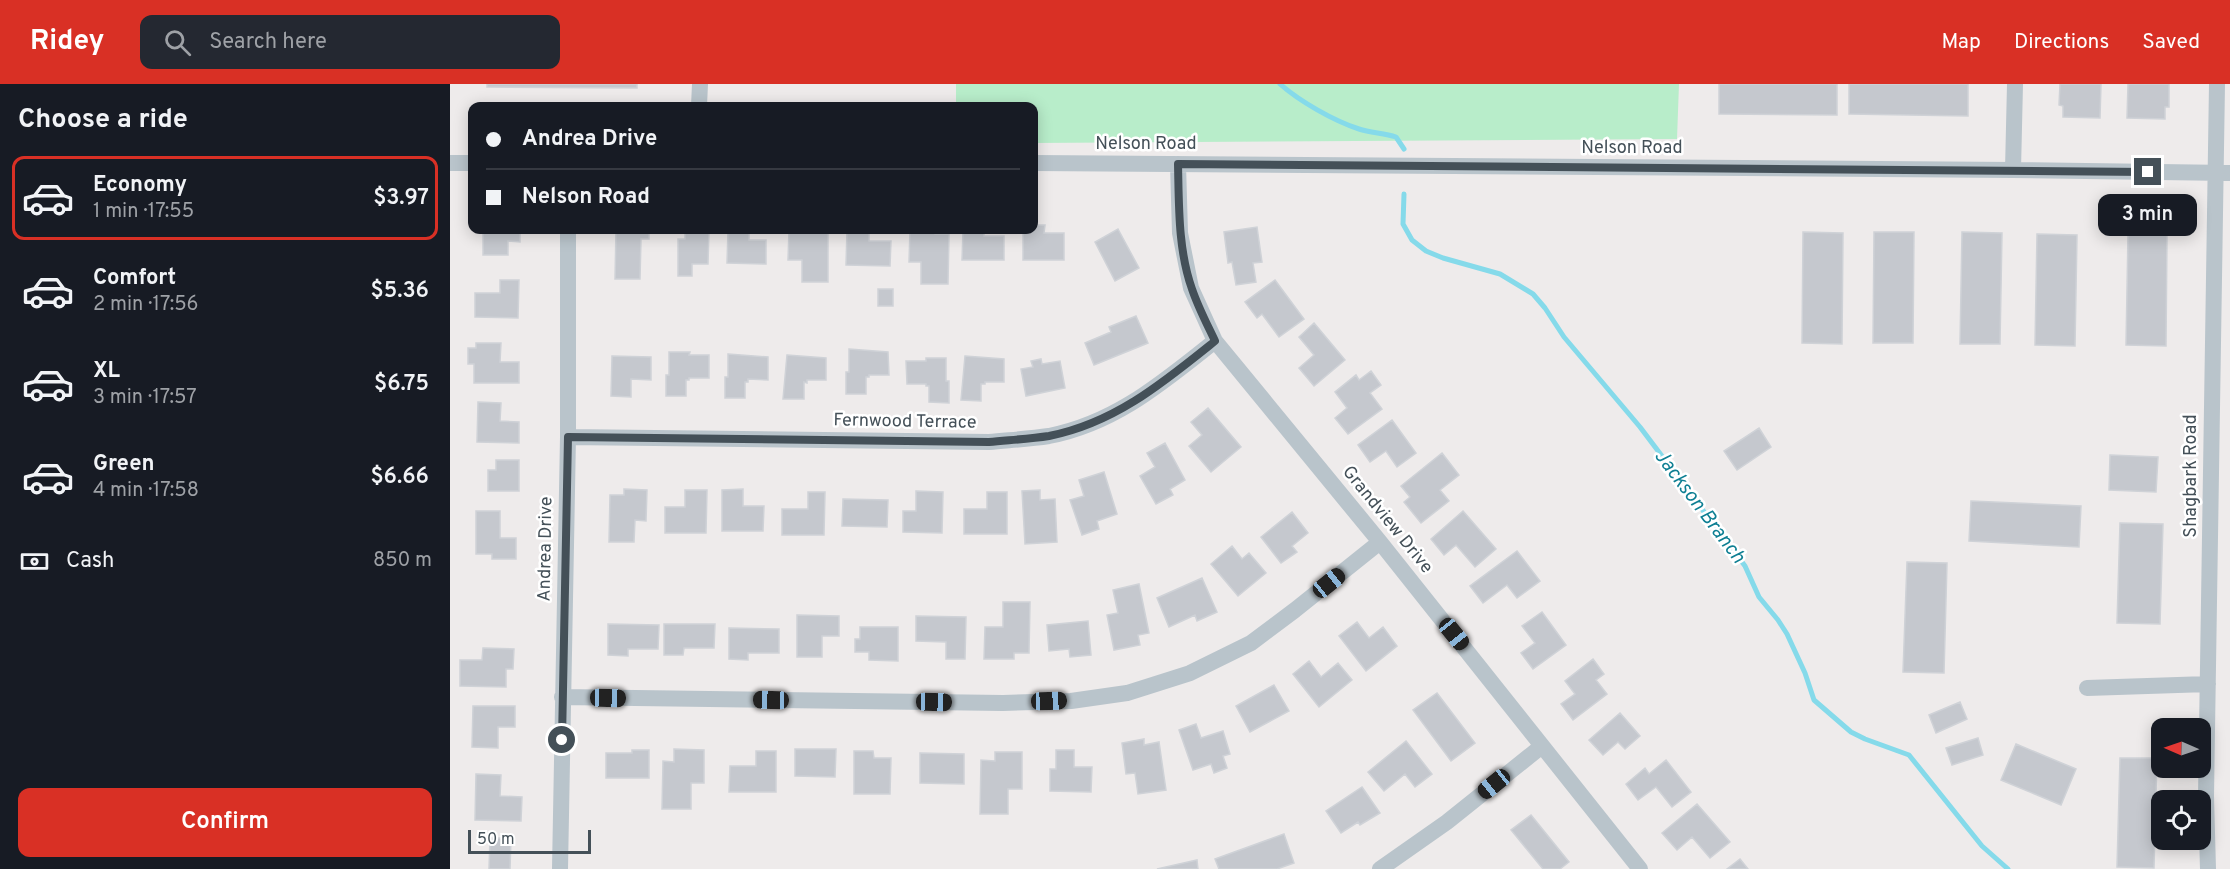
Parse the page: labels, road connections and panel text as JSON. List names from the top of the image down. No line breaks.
{"streets":{"street":["Nelson Road","Fernwood Terrace","Shagbark Road","Grandview Drive","Andrea Drive"]},"crossings":[["Nelson Road","Shagbark Road"],["Nelson Road","Grandview Drive"],["Fernwood Terrace","Grandview Drive"],["Fernwood Terrace","Andrea Drive"]],"water":["Jackson Branch"],"scale_bar":"50 m","north":"left","page":{"header":"Ridey","search":"Search here","nav":["Map","Directions","Saved"],"heading":"Choose a ride","banner":["Andrea Drive","Nelson Road"],"list":[{"name":"Economy","note":"1 min · 17:55","value":"$3.97"},{"name":"Comfort","note":"2 min · 17:56","value":"$5.36"},{"name":"XL","note":"3 min · 17:57","value":"$6.75"},{"name":"Green","note":"4 min · 17:58","value":"$6.66"}],"bubble":"3 min","pay":["Cash","850 m"],"buttons":"Confirm","scale":"50 m"}}
